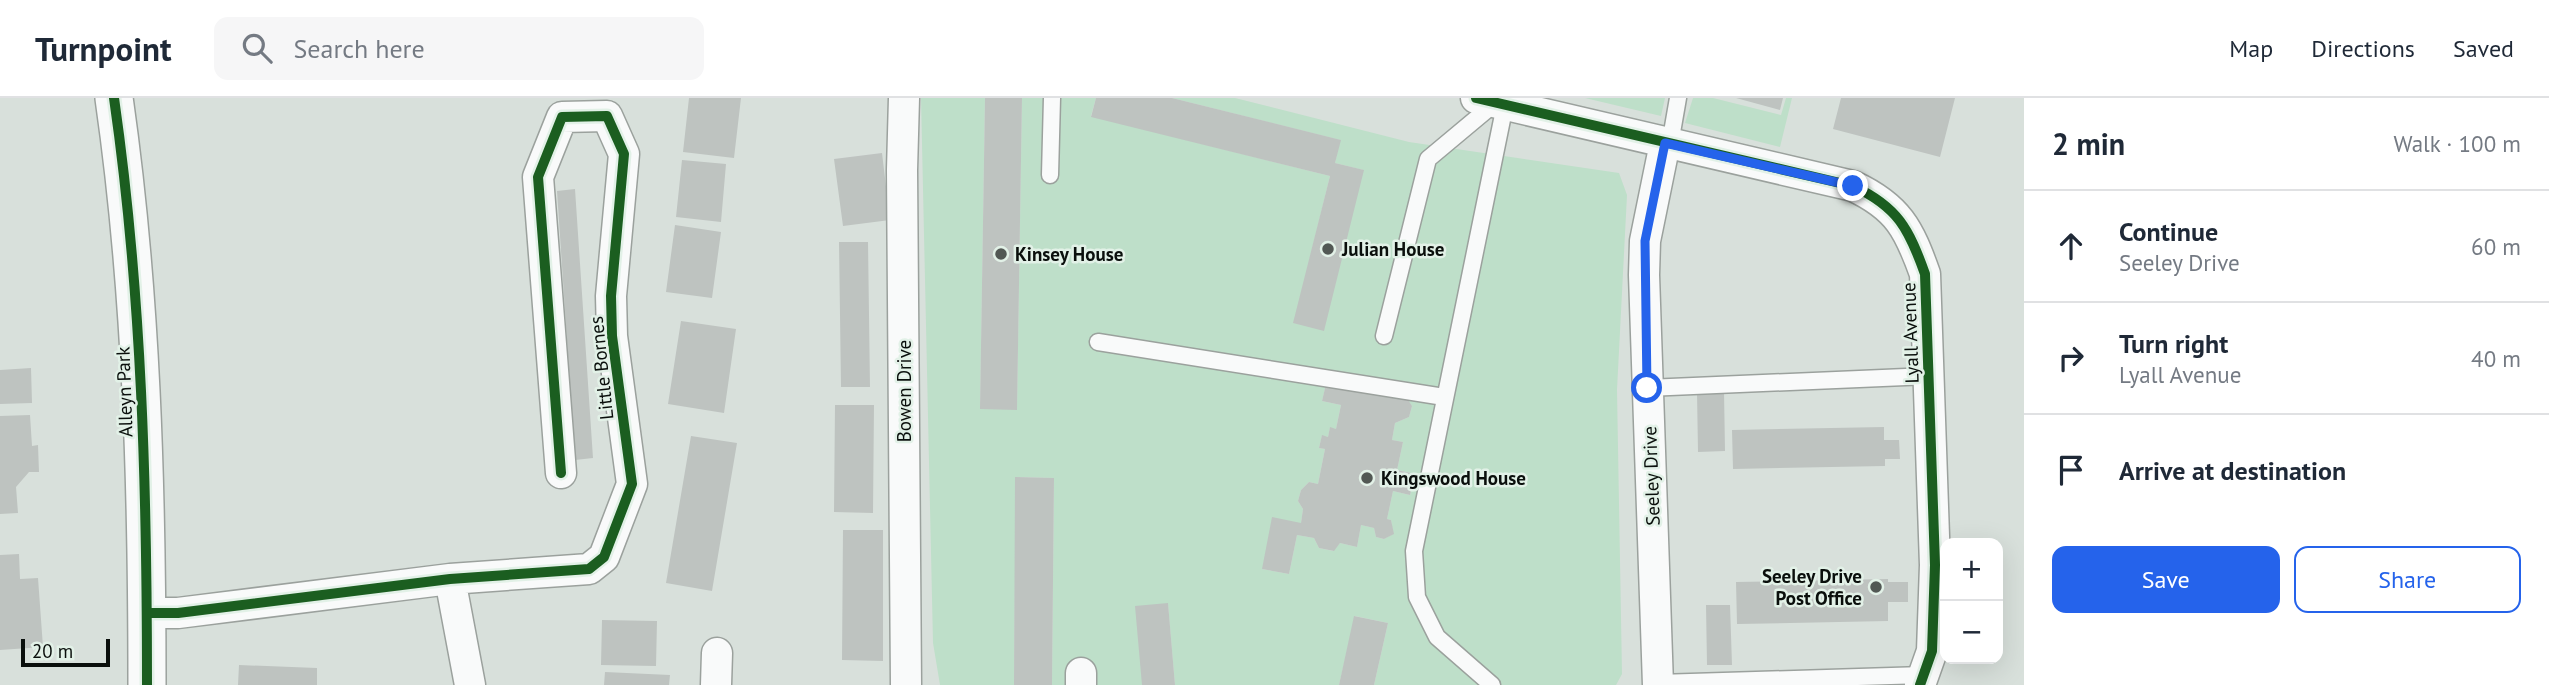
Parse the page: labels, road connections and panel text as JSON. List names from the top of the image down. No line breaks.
{"streets":{"street":["Lyall Avenue","Little Bornes","Bowen Drive","Alleyn Park","Seeley Drive"]},"crossings":[["Lyall Avenue","Seeley Drive"],["Little Bornes","Alleyn Park"]],"places":["Julian House","Kinsey House","Kingswood House","Seeley Drive Post Office"],"scale_bar":"20 m","page":{"header":"Turnpoint","search":"Search here","nav":["Map","Directions","Saved"],"heading":["2 min","Walk · 100 m"],"list":[["Continue","Seeley Drive","60 m"],["Turn right","Lyall Avenue","40 m"],"Arrive at destination"],"buttons":["Save","Share"],"map_buttons":["+","−"],"scale":"20 m"}}
